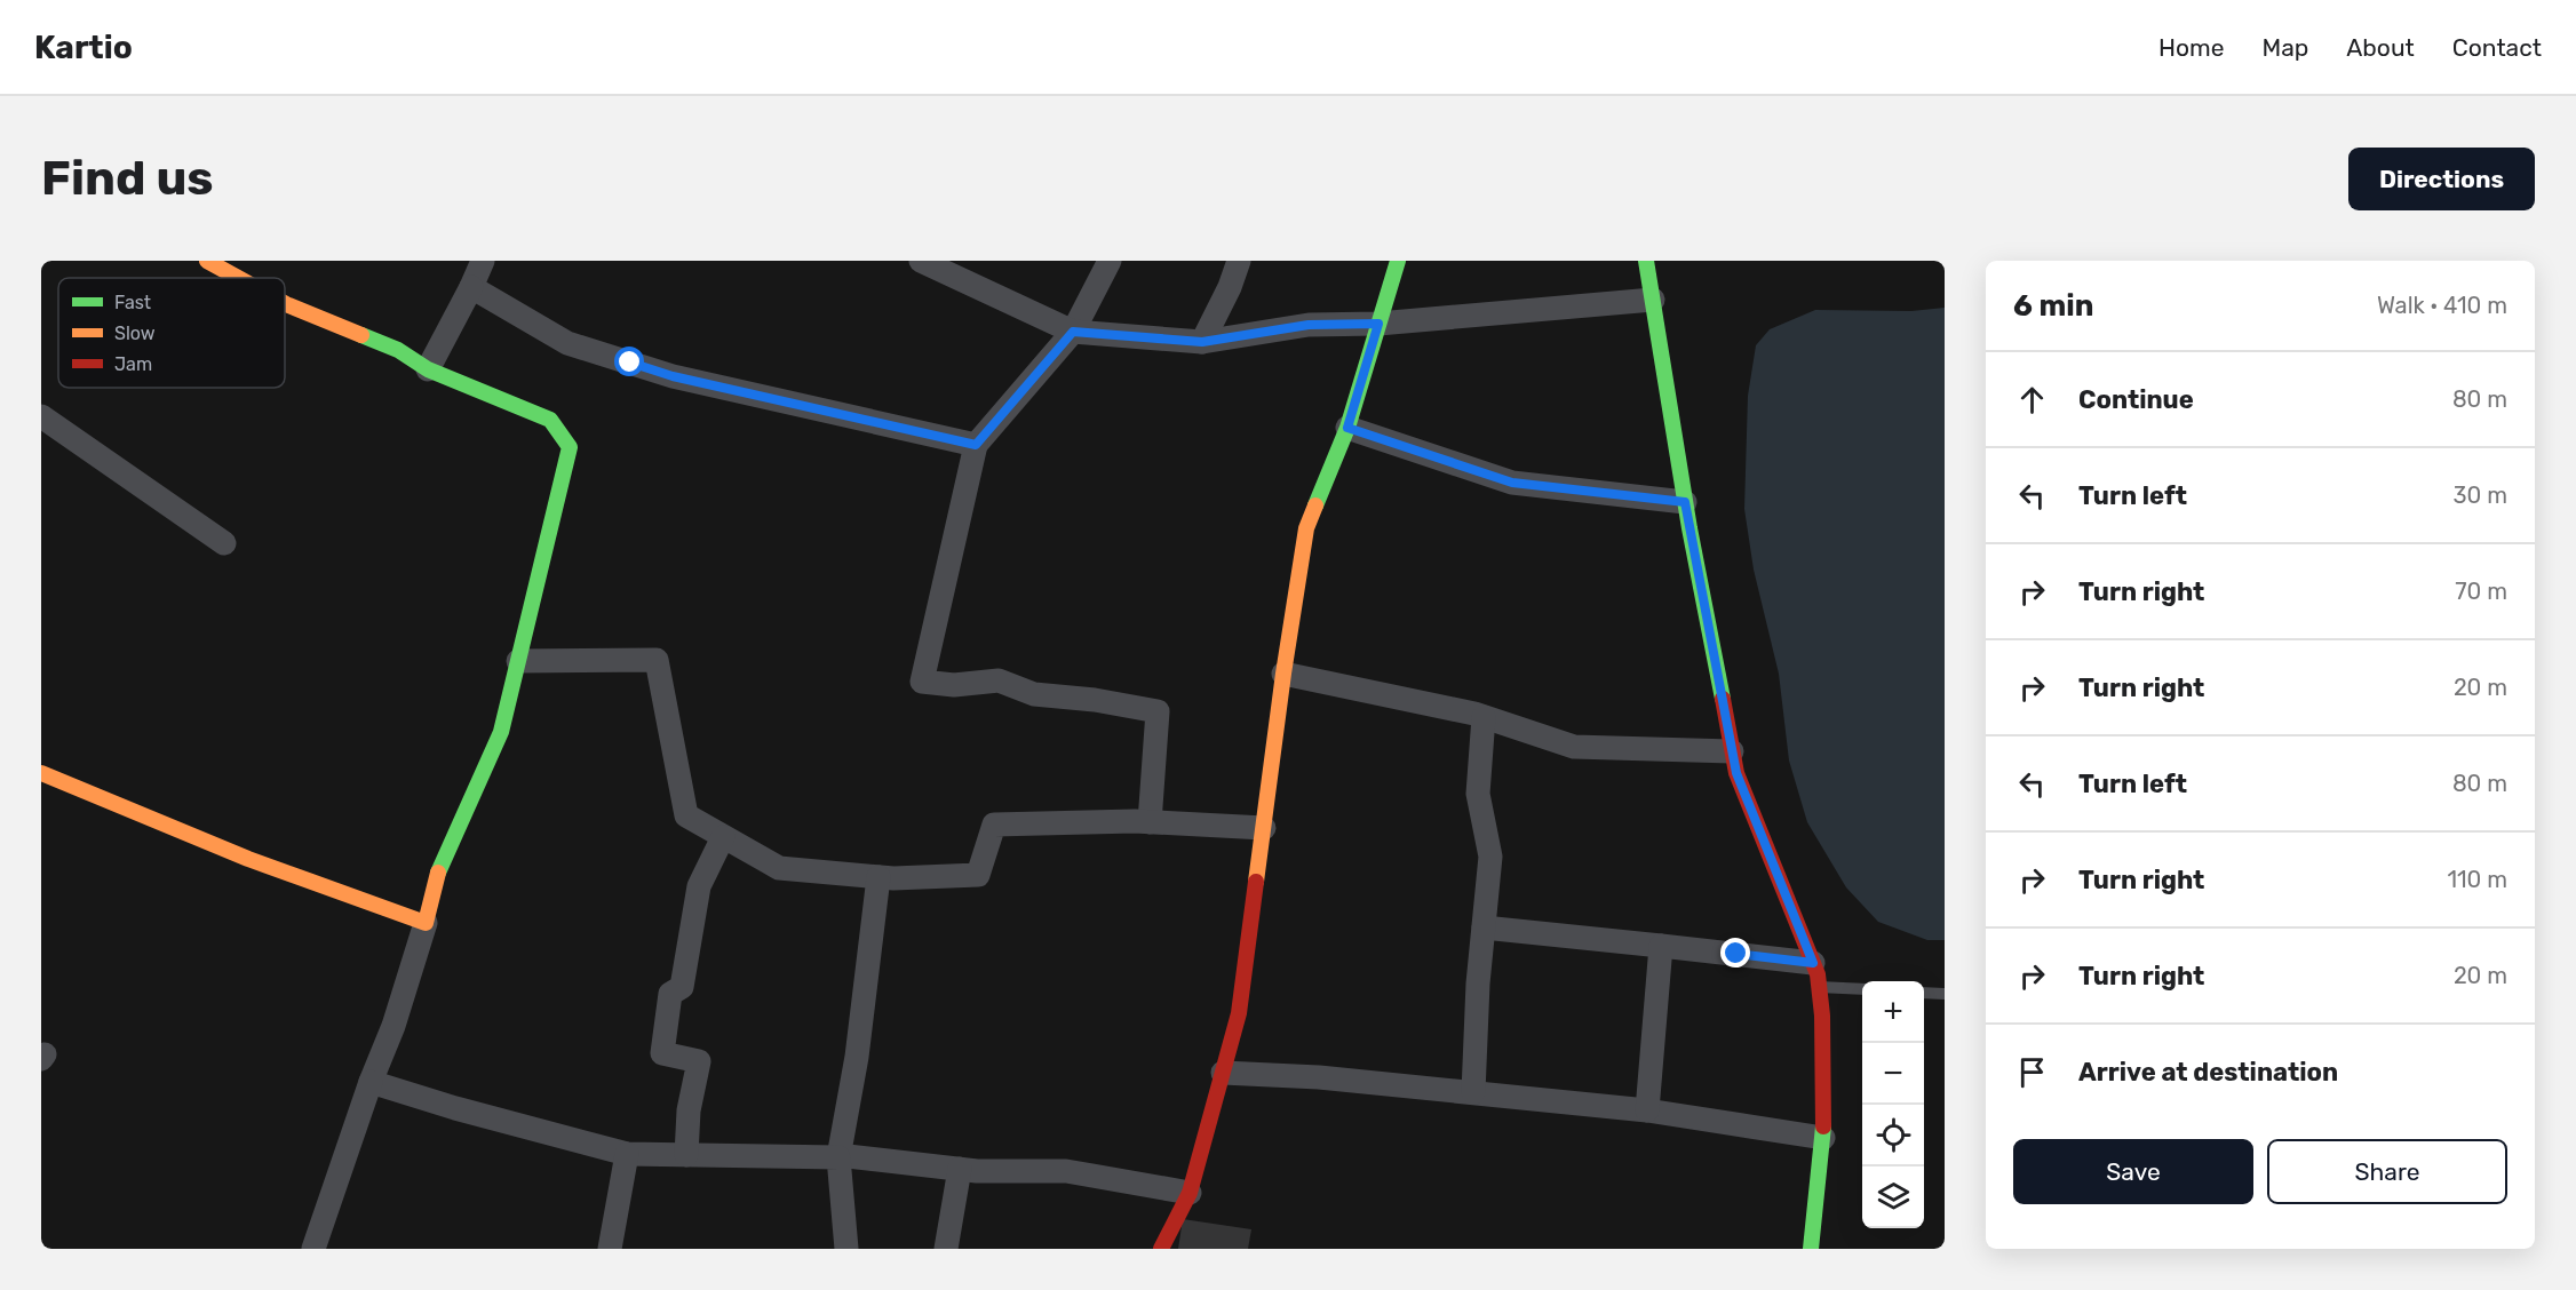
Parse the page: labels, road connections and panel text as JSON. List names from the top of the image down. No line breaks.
{"legend":["Fast","Slow","Jam"],"page":{"header":"Kartio","nav":["Home","Map","About","Contact"],"buttons":["Directions",["Save","Share"]],"title":"Find us","heading":["6 min","Walk · 410 m"],"list":[["Continue","80 m"],["Turn left","30 m"],["Turn right","70 m"],["Turn right","20 m"],["Turn left","80 m"],["Turn right","110 m"],["Turn right","20 m"],"Arrive at destination"],"map_buttons":["+","−"]}}
